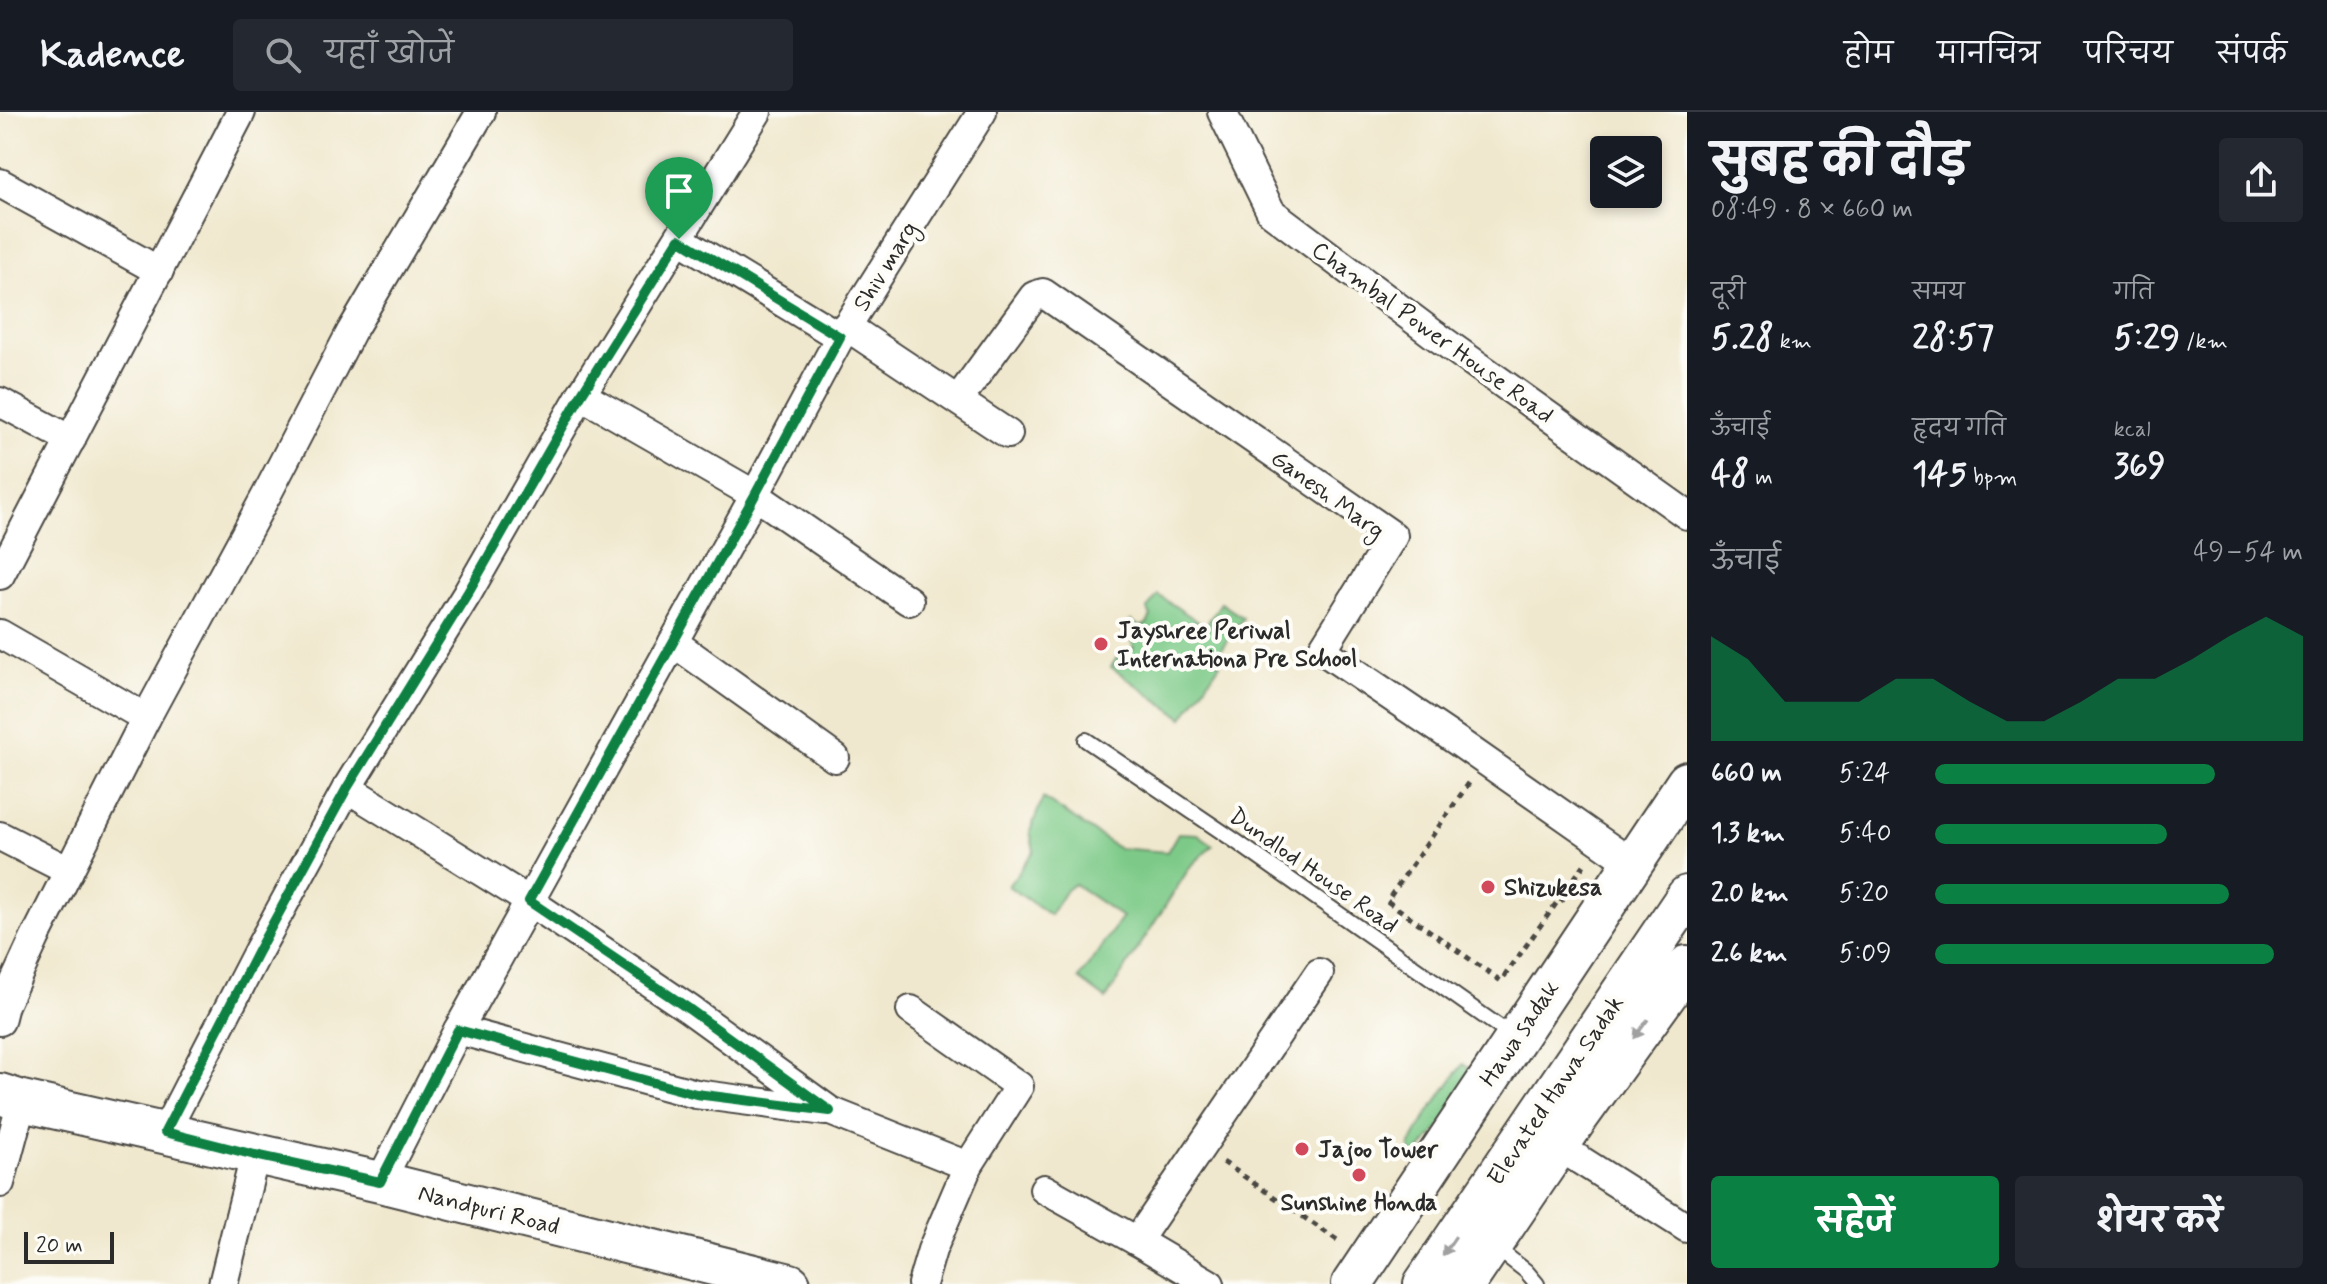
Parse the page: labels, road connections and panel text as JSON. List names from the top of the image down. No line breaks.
{"streets":{"main road":["Hawa sadak","Elevated Hawa Sadak","Nandpuri Road"],"street":["Shiv marg","Chambal Power House Road","Ganesh Marg"],"lane":["Dundlod House Road"]},"crossings":[["Shiv marg","Nandpuri Road"],["Ganesh Marg","Hawa sadak"],["Dundlod House Road","Hawa sadak"],["Hawa sadak","Elevated Hawa Sadak"]],"places":["Jayshree Periwal Internationa Pre School","Shizukesa","Jajoo Tower","Sunshine Honda"],"scale_bar":"20 m","page":{"header":"Kadence","search":"यहाँ खोजें","nav":["होम","मानचित्र","परिचय","संपर्क"],"heading":["सुबह की दौड़","08:49 · 8 × 660 m"],"stats":[["दूरी","5.28 km"],["समय","28:57"],["गति","5:29 /km"],["ऊँचाई","48 m"],["हृदय गति","145 bpm"],["kcal","369"]],"chart":["ऊँचाई","49–54 m"],"list":[{"name":"660 m","note":"5:24"},{"name":"1.3 km","note":"5:40"},{"name":"2.0 km","note":"5:20"},{"name":"2.6 km","note":"5:09"}],"buttons":["सहेजें","शेयर करें"],"scale":"20 m"}}
